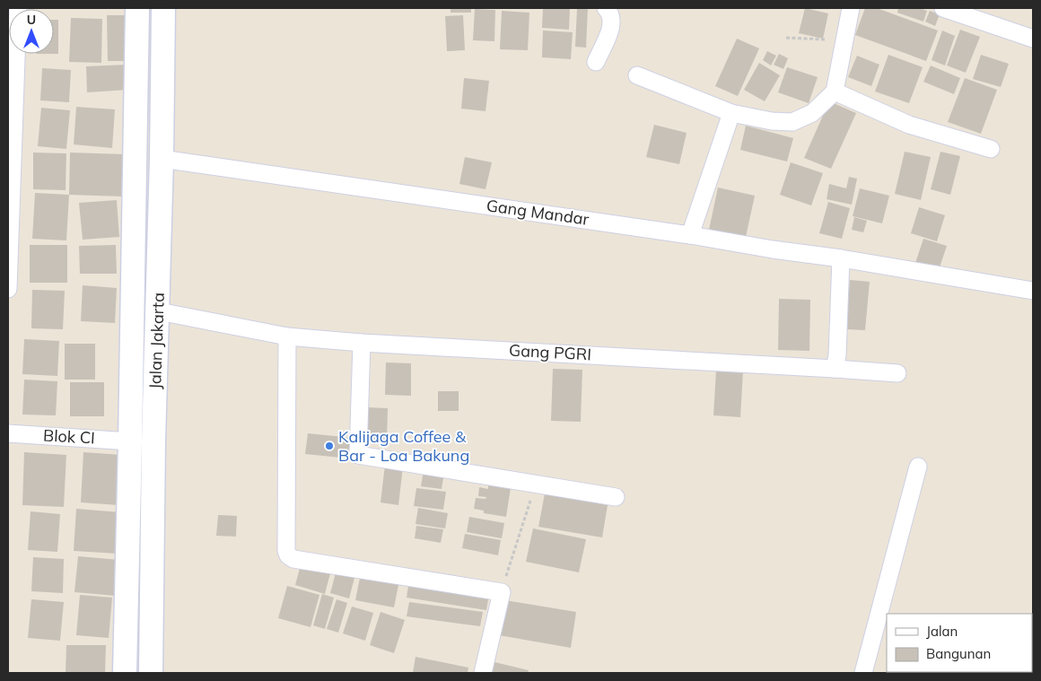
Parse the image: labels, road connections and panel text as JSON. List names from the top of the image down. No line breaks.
{"streets":{"main road":["Jalan Jakarta"],"street":["Gang Mandar","Gang PGRI","Blok CI"]},"crossings":[["Gang Mandar","Jalan Jakarta"],["Jalan Jakarta","Gang PGRI"],["Jalan Jakarta","Blok CI"]],"places":["Kalijaga Coffee & Bar - Loa Bakung"],"legend":["Jalan","Bangunan"],"north":"top"}
